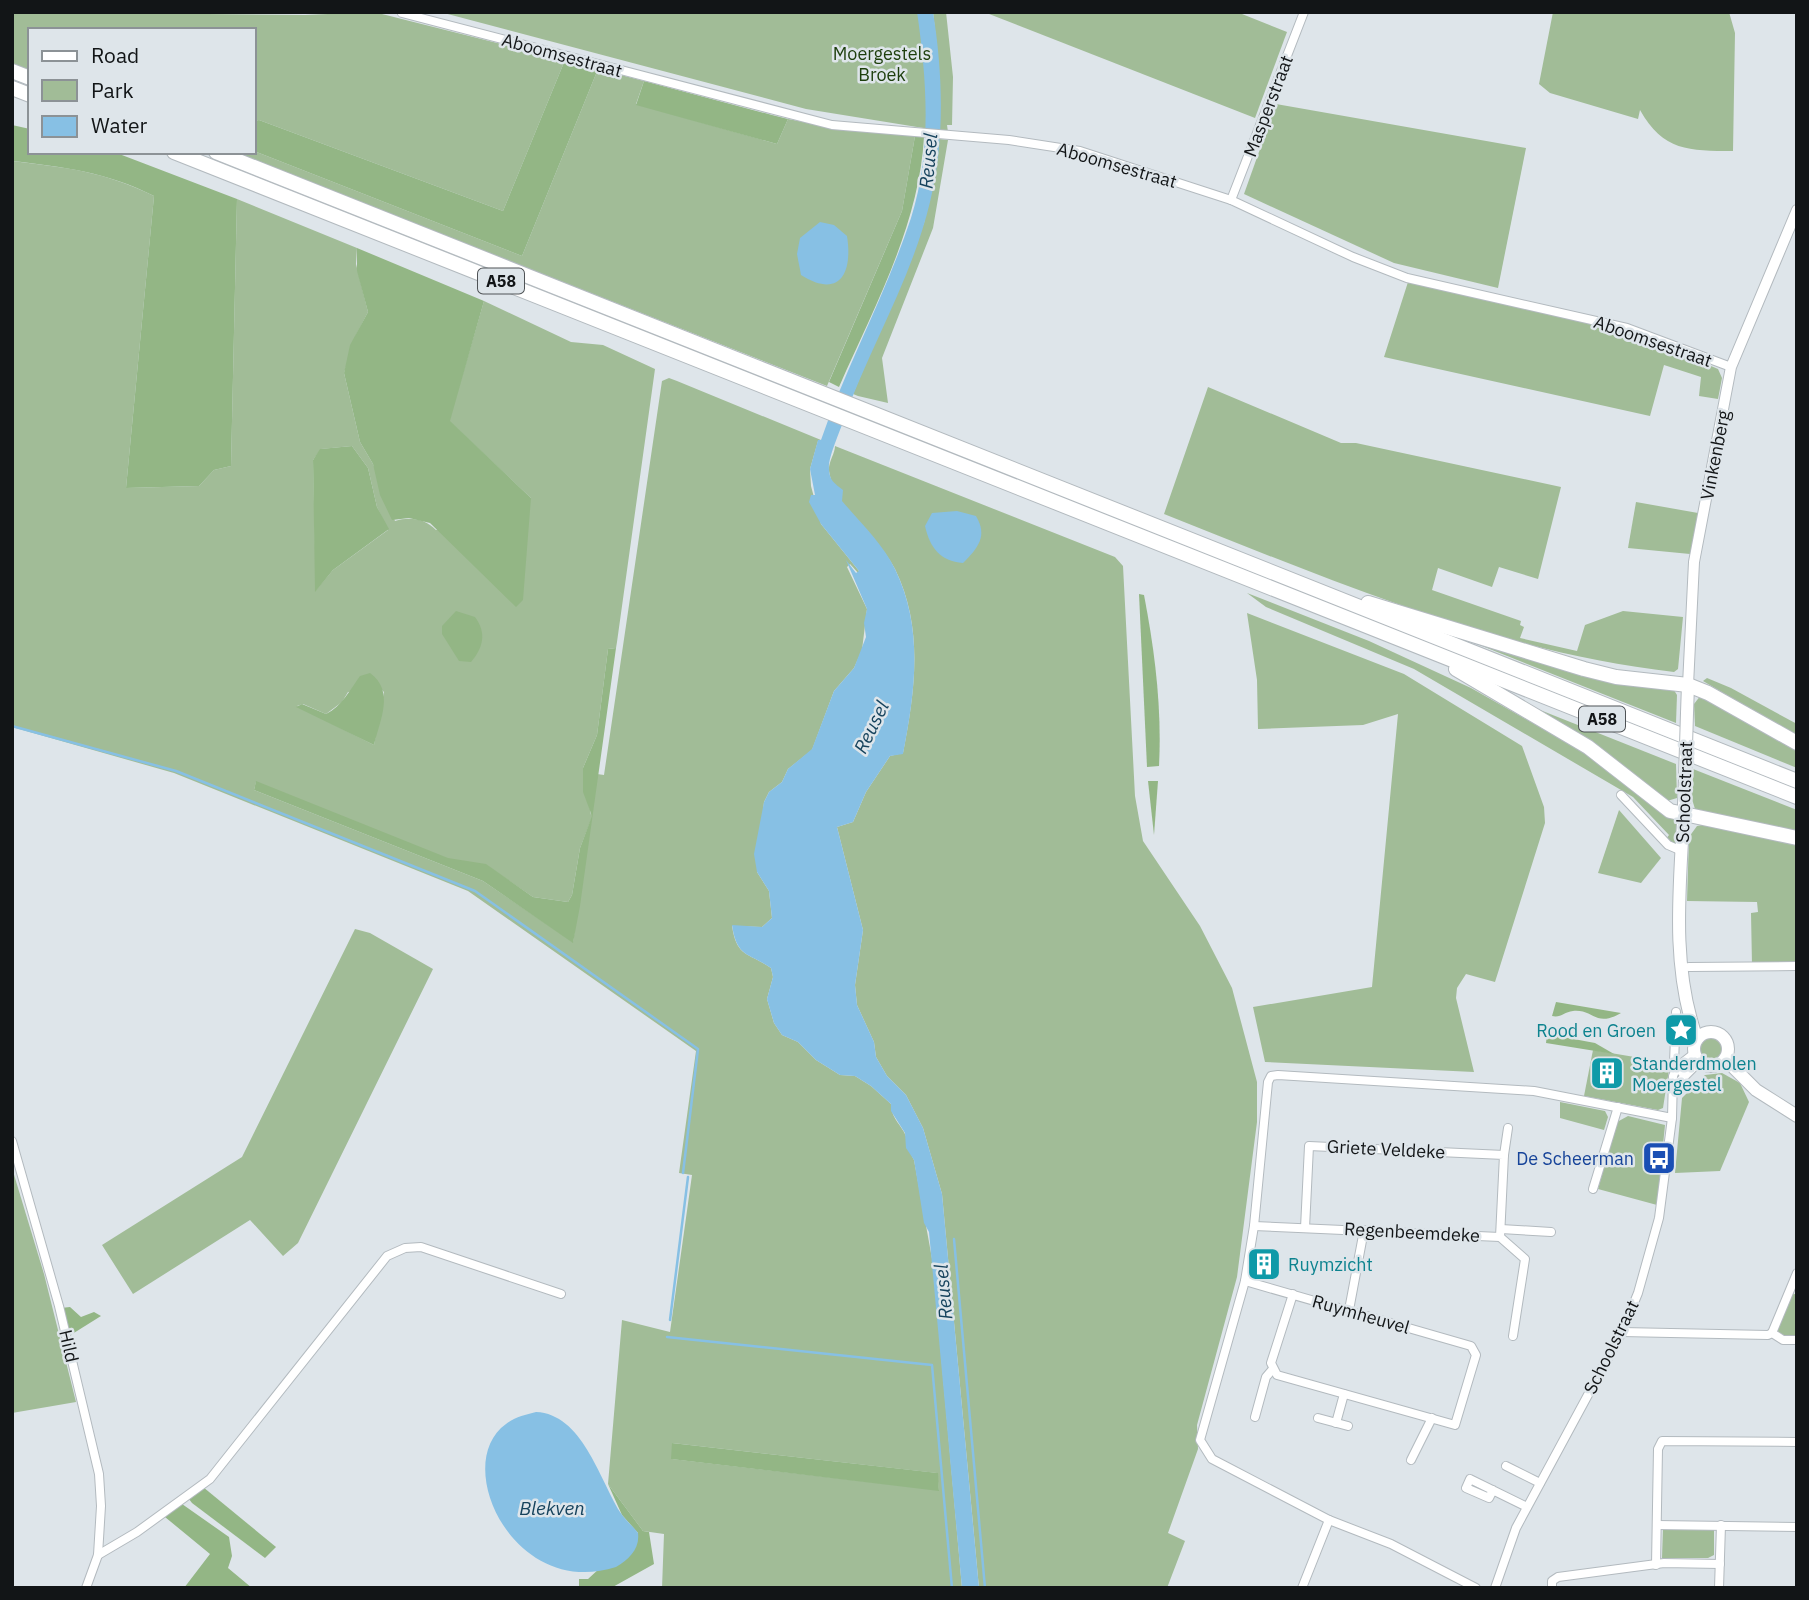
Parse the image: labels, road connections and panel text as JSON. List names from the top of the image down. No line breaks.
{"streets":{"highway":["A58"],"main road":["Vinkenberg","Schoolstraat"],"street":["Aboomsestraat","Masperstraat","Griete Veldeke","Regenbeemdeke","Ruymheuvel","Hild"]},"crossings":[["Aboomsestraat","Masperstraat"],["Aboomsestraat","Vinkenberg"],["A58","Vinkenberg"],["A58","Schoolstraat"],["Vinkenberg","Schoolstraat"],["Griete Veldeke","Regenbeemdeke"]],"water":["Reusel","Blekven"],"parks":["Moergestels Broek"],"places":{"place":["Rood en Groen"],"building":["Standerdmolen Moergestel","Ruymzicht"],"bus stop":["De Scheerman"]},"legend":["Road","Park","Water"]}
